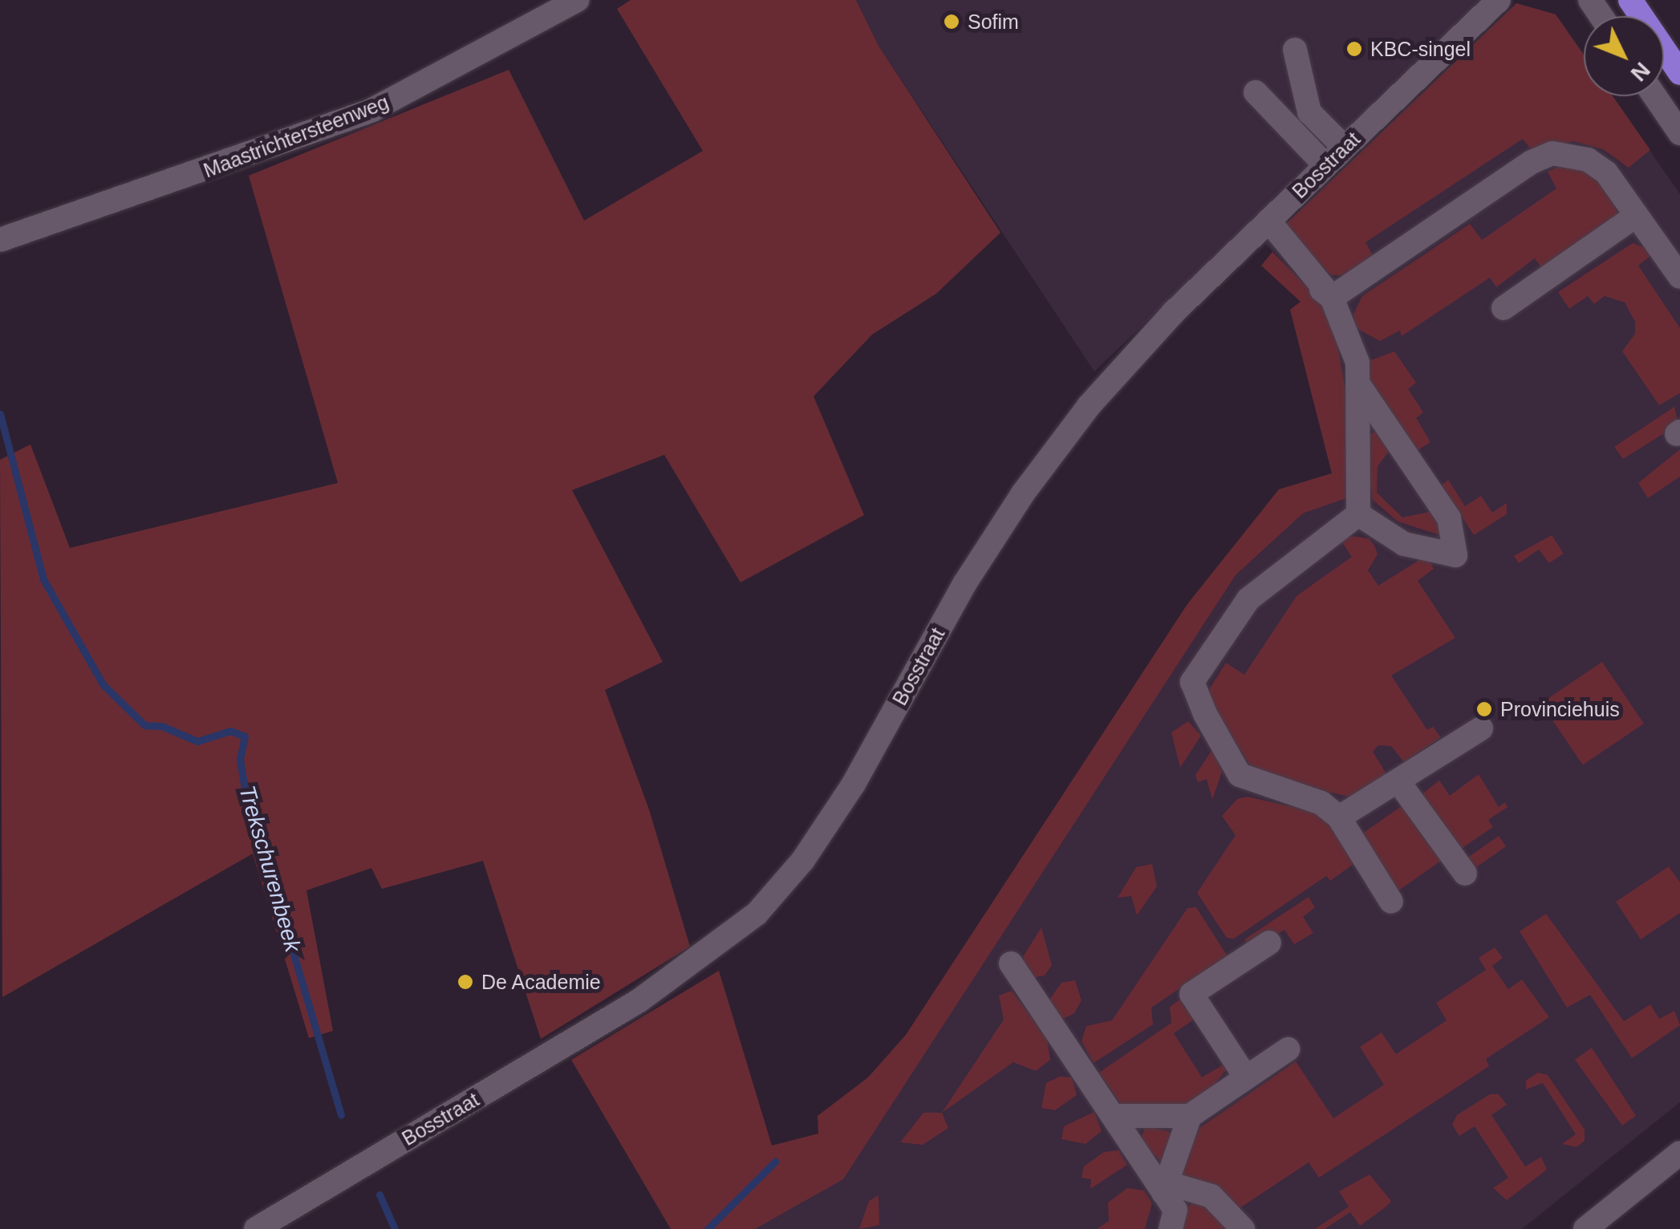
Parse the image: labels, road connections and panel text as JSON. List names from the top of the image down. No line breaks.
{"streets":{"street":["Maastrichtersteenweg","Bosstraat"]},"water":["Trekschurenbeek"],"places":["Sofim","KBC-singel","Provinciehuis","De Academie"],"north":"bottom right"}
